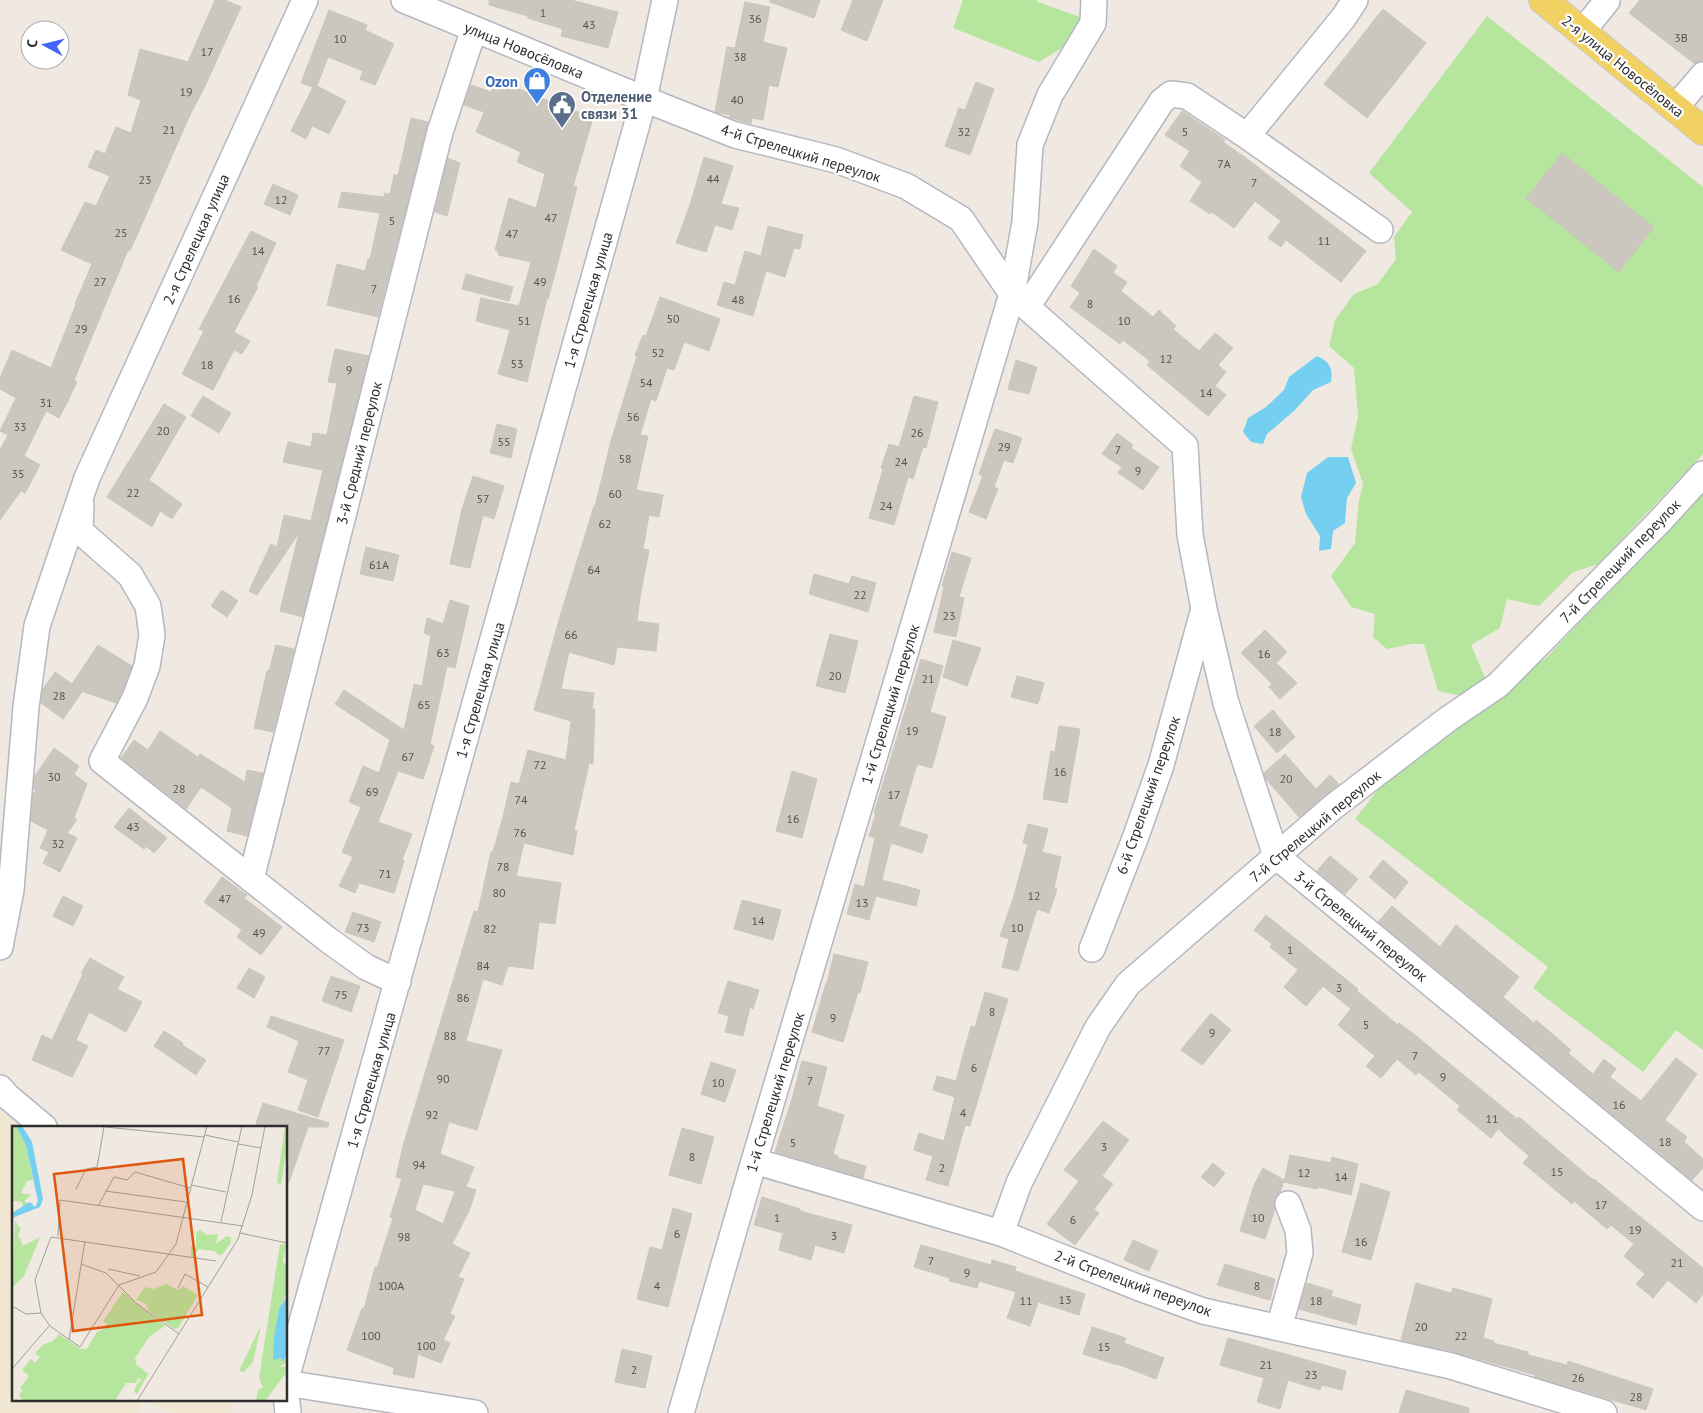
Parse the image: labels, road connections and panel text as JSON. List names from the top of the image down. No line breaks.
{"streets":{"main road":["2-я улица Новосёловка"],"street":["улица Новосёловка","4-й Стрелецкий переулок","2-я Стрелецкая улица","1-я Стрелецкая улица","3-й Средний переулок","7-й Стрелецкий переулок","1-й Стрелецкий переулок","6-й Стрелецкий переулок","3-й Стрелецкий переулок","2-й Стрелецкий переулок"]},"crossings":[["улица Новосёловка","4-й Стрелецкий переулок"],["улица Новосёловка","1-я Стрелецкая улица"],["улица Новосёловка","3-й Средний переулок"],["4-й Стрелецкий переулок","1-я Стрелецкая улица"],["4-й Стрелецкий переулок","1-й Стрелецкий переулок"],["4-й Стрелецкий переулок","6-й Стрелецкий переулок"],["7-й Стрелецкий переулок","3-й Стрелецкий переулок"],["7-й Стрелецкий переулок","2-й Стрелецкий переулок"],["1-й Стрелецкий переулок","2-й Стрелецкий переулок"]],"places":{"shop":["Ozon"],"public building":["Отделение связи 31"]},"house_numbers":["1","36","43","3В","10","17","38","19","40","21","32","5","7А","44","23","7","12","47","5","25","47","11","14","27","49","7","16","48","8","50","51","10","29","52","12","53","18","9","54","14","31","56","33","20","26","55","29","7","58","24","9","35","22","60","57","24","62","61А","64","22","23","66","63","16","20","21","28","65","19","18","67","72","16","30","20","28","69","17","74","16","43","76","32","78","71","80","12","47","13","14","73","10","82","49","1","84","3","75","86","8","9","5","9","88","77","7","6","9","90","7","10","16","4","92","11","18","5","3","8","94","2","15","12","14","17","1","10","6","19","6","3","98","16","7","21","9","100А","4","8","13","11","18","20","100","22","100","15","21","2","23","26","28"],"north":"left"}
